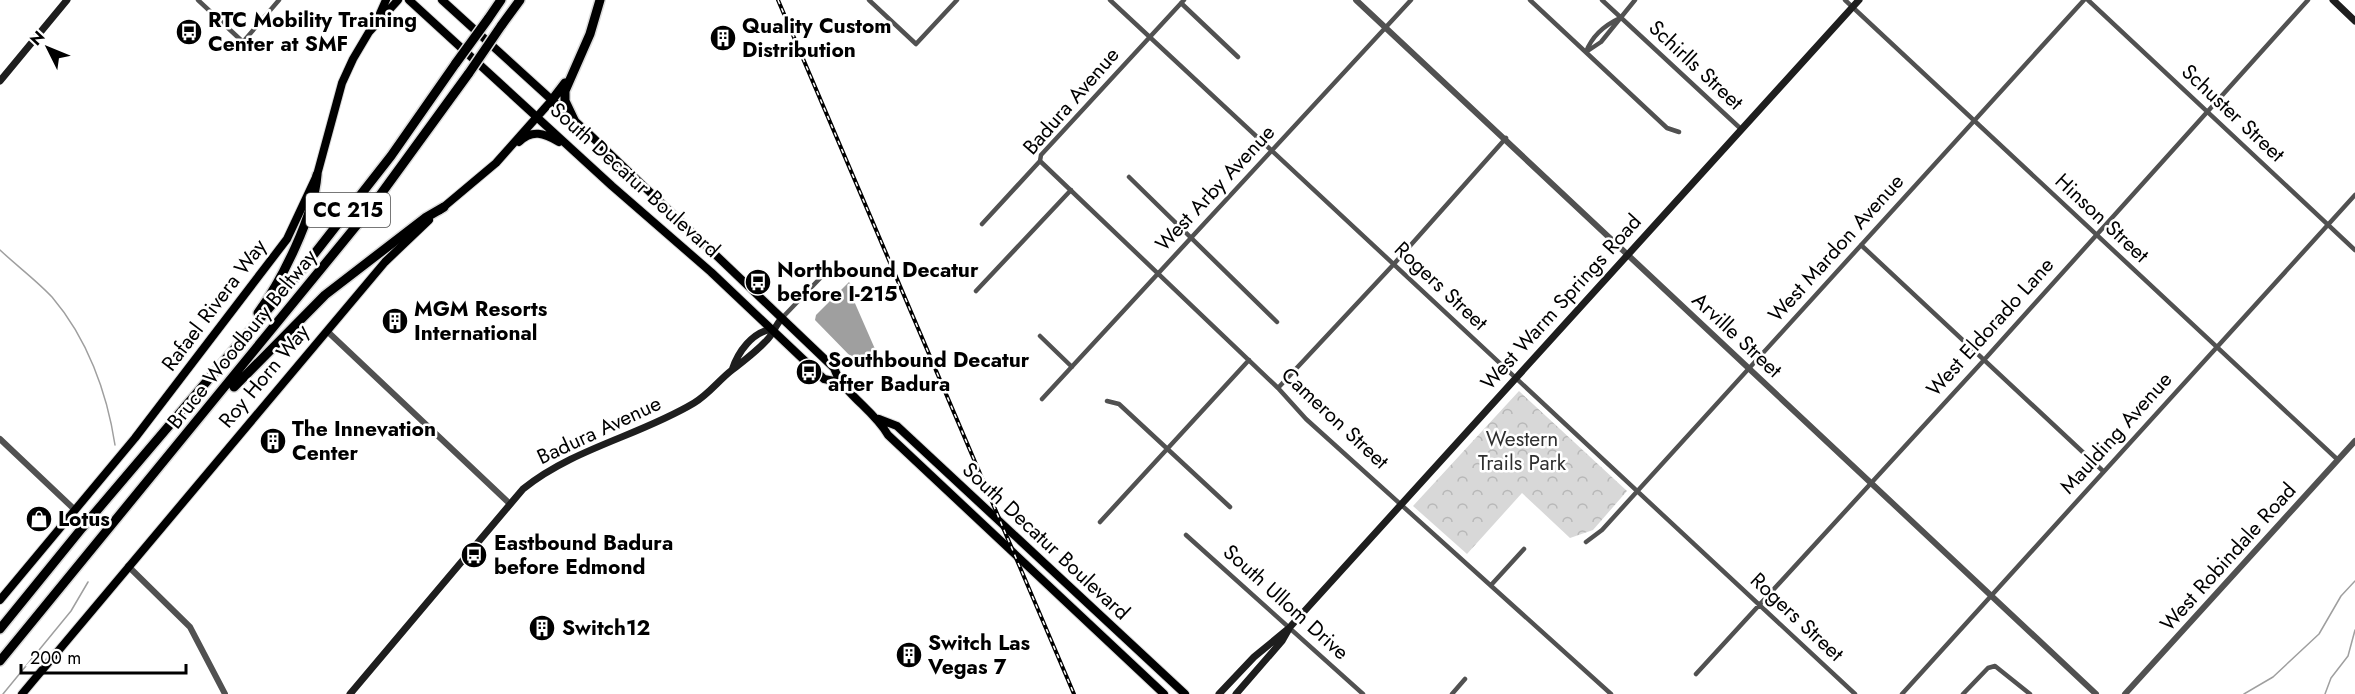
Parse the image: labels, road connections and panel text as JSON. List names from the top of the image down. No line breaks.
{"streets":{"highway":["CC 215","Bruce Woodbury Beltway"],"main road":["Badura Avenue","South Decatur Boulevard","West Warm Springs Road","Rafael Rivera Way","Roy Horn Way"],"street":["Schirlls Street","Schuster Street","West Arby Avenue","Hinson Street","West Mardon Avenue","Rogers Street","West Eldorado Lane","Arville Street","Cameron Street","Maulding Avenue","West Robindale Road","South Ullom Drive"]},"crossings":[["Schirlls Street","West Warm Springs Road"],["Badura Avenue","South Decatur Boulevard"],["Badura Avenue","Rogers Street"],["Badura Avenue","Cameron Street"],["Schuster Street","West Mardon Avenue"],["Schuster Street","West Eldorado Lane"],["Schuster Street","Maulding Avenue"],["South Decatur Boulevard","Roy Horn Way"],["West Arby Avenue","Rogers Street"],["West Arby Avenue","Arville Street"],["West Arby Avenue","Cameron Street"],["Hinson Street","West Mardon Avenue"],["Hinson Street","West Warm Springs Road"],["Hinson Street","West Eldorado Lane"],["Hinson Street","Maulding Avenue"],["Hinson Street","West Robindale Road"],["West Mardon Avenue","Rogers Street"],["West Mardon Avenue","Arville Street"],["Rogers Street","West Warm Springs Road"],["Rogers Street","West Eldorado Lane"],["West Warm Springs Road","Arville Street"],["West Warm Springs Road","Cameron Street"],["West Warm Springs Road","South Ullom Drive"],["West Eldorado Lane","Arville Street"],["Arville Street","Maulding Avenue"]],"parks":["Western Trails Park"],"places":{"bus stop":["RTC Mobility Training Center at SMF","Northbound Decatur before I-215","Southbound Decatur after Badura","Eastbound Badura before Edmond"],"building":["Quality Custom Distribution","MGM Resorts International","The Innevation Center","Switch12","Switch Las Vegas 7"],"shop":["Lotus"]},"scale_bar":"200 m","north":"top left"}
